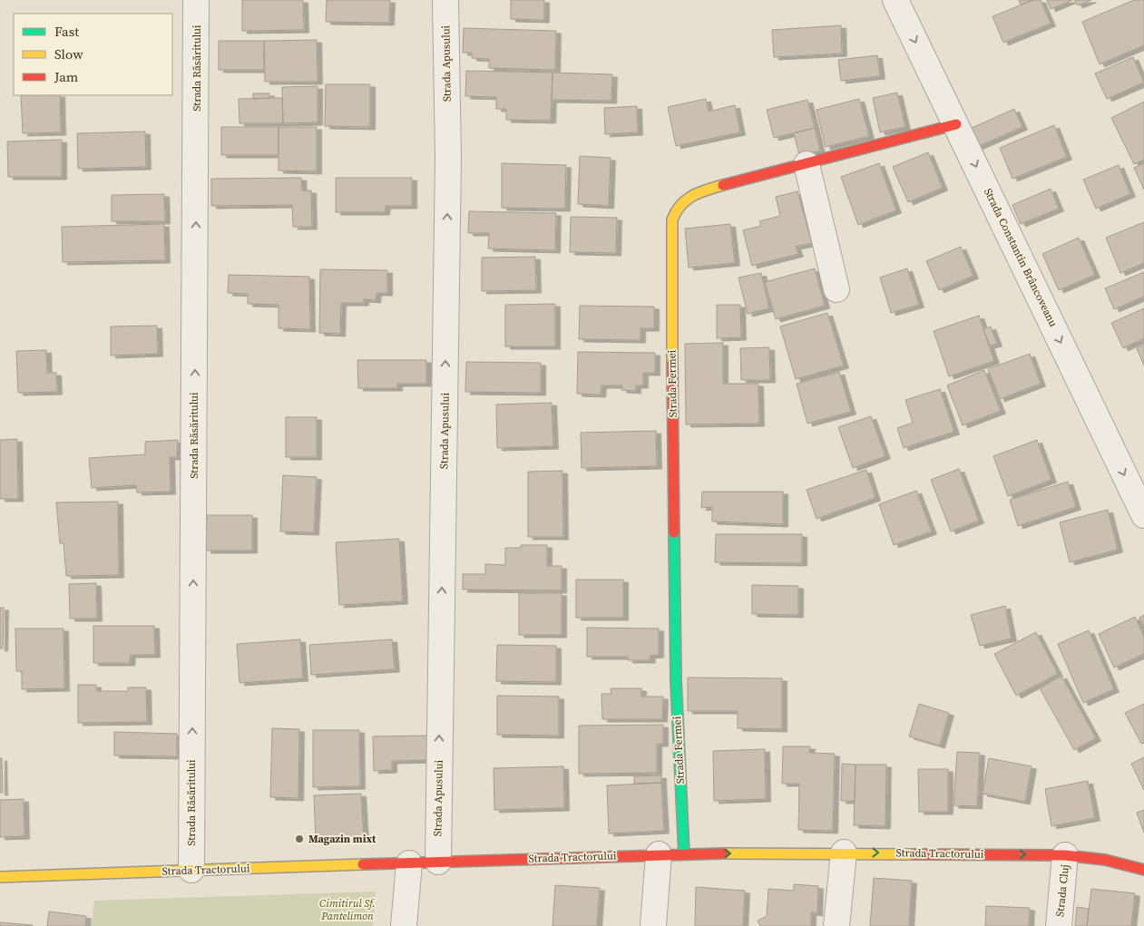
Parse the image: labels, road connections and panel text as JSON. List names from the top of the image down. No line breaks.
{"streets":{"street":["Strada Apusului","Strada Răsăritului","Strada Constantin Brâncoveanu","Strada Fermei","Strada Tractorului","Strada Cluj"]},"crossings":[["Strada Apusului","Strada Tractorului"],["Strada Răsăritului","Strada Tractorului"],["Strada Constantin Brâncoveanu","Strada Fermei"],["Strada Fermei","Strada Tractorului"],["Strada Tractorului","Strada Cluj"]],"one_way":["Strada Apusului","Strada Răsăritului","Strada Constantin Brâncoveanu"],"parks":["Cimitirul Sf. Pantelimon"],"places":["Magazin mixt"],"legend":["Fast","Slow","Jam"]}
